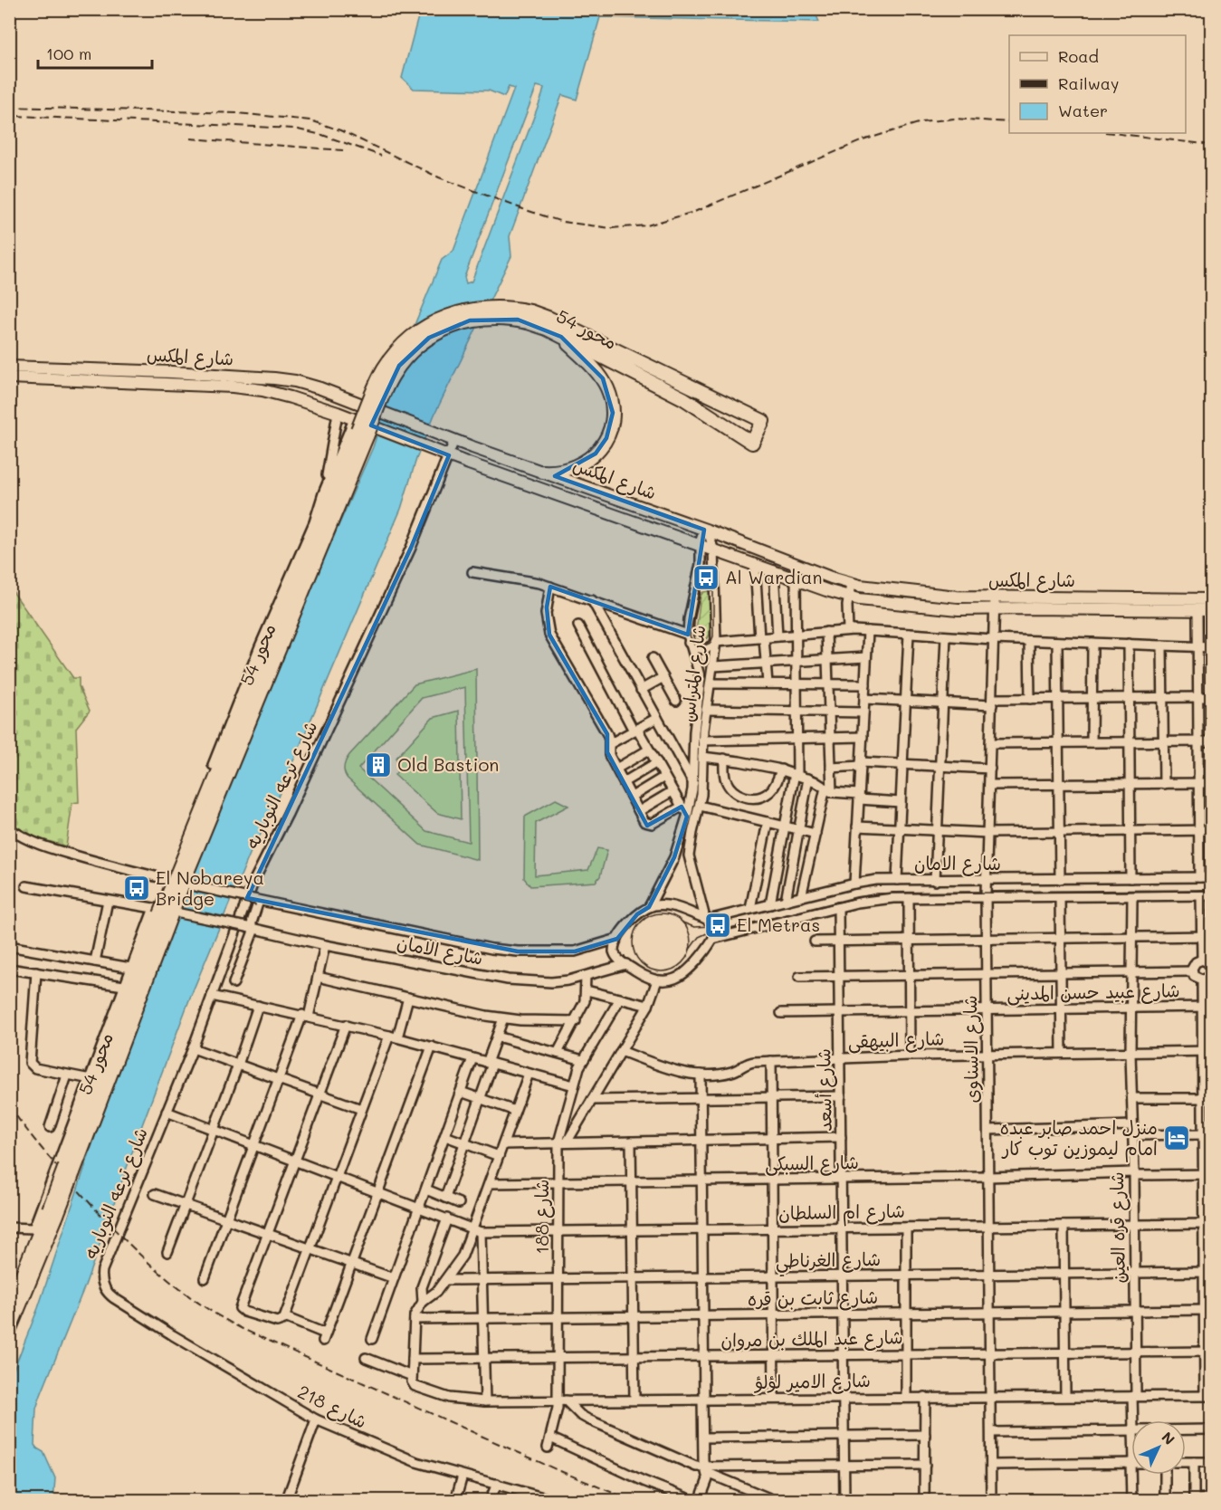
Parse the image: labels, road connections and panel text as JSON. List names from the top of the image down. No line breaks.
{"streets":{"highway":["محور 54"],"main road":["شارع المكس"],"street":["شارع المتراس","شارع ترعه النوباريه","شارع الامان","شارع عبيد حسن المدينى","شارع البيهقى","شارع الاسناوى","شارع أسعد","شارع السبكى","شارع ام السلطان","شارع 188","شارع قره العين","شارع الغرناطي","شارع ثابت بن قره","شارع عبد الملك بن مروان","شارع الامير لؤلؤ","شارع 218"]},"crossings":[["محور 54","شارع المكس"],["محور 54","شارع الامان"],["شارع المكس","شارع المتراس"],["شارع المكس","شارع ترعه النوباريه"],["شارع المكس","شارع الاسناوى"],["شارع المتراس","شارع الامان"],["شارع ترعه النوباريه","شارع 218"],["شارع الامان","شارع الاسناوى"],["شارع الامان","شارع أسعد"],["شارع الامان","شارع قره العين"],["شارع عبيد حسن المدينى","شارع الاسناوى"],["شارع عبيد حسن المدينى","شارع أسعد"],["شارع عبيد حسن المدينى","شارع قره العين"],["شارع البيهقى","شارع الاسناوى"],["شارع البيهقى","شارع أسعد"],["شارع البيهقى","شارع قره العين"],["شارع الاسناوى","شارع السبكى"],["شارع الاسناوى","شارع ام السلطان"],["شارع الاسناوى","شارع الغرناطي"],["شارع الاسناوى","شارع ثابت بن قره"],["شارع الاسناوى","شارع عبد الملك بن مروان"],["شارع الاسناوى","شارع الامير لؤلؤ"],["شارع أسعد","شارع السبكى"],["شارع أسعد","شارع ام السلطان"],["شارع أسعد","شارع الغرناطي"],["شارع أسعد","شارع ثابت بن قره"],["شارع أسعد","شارع عبد الملك بن مروان"],["شارع أسعد","شارع الامير لؤلؤ"],["شارع السبكى","شارع 188"],["شارع السبكى","شارع قره العين"],["شارع ام السلطان","شارع 188"],["شارع ام السلطان","شارع قره العين"],["شارع 188","شارع الغرناطي"],["شارع 188","شارع ثابت بن قره"],["شارع 188","شارع عبد الملك بن مروان"],["شارع 188","شارع الامير لؤلؤ"],["شارع قره العين","شارع الغرناطي"],["شارع قره العين","شارع ثابت بن قره"],["شارع قره العين","شارع عبد الملك بن مروان"],["شارع قره العين","شارع الامير لؤلؤ"]],"places":{"bus stop":["Al Wardian","El Nobareya Bridge","El Metras"],"building":["Old Bastion"],"hotel":["منزل احمد صابر عبده امام ليموزين توب كار"]},"legend":["Road","Railway","Water"],"scale_bar":"100 m","north":"top right"}
